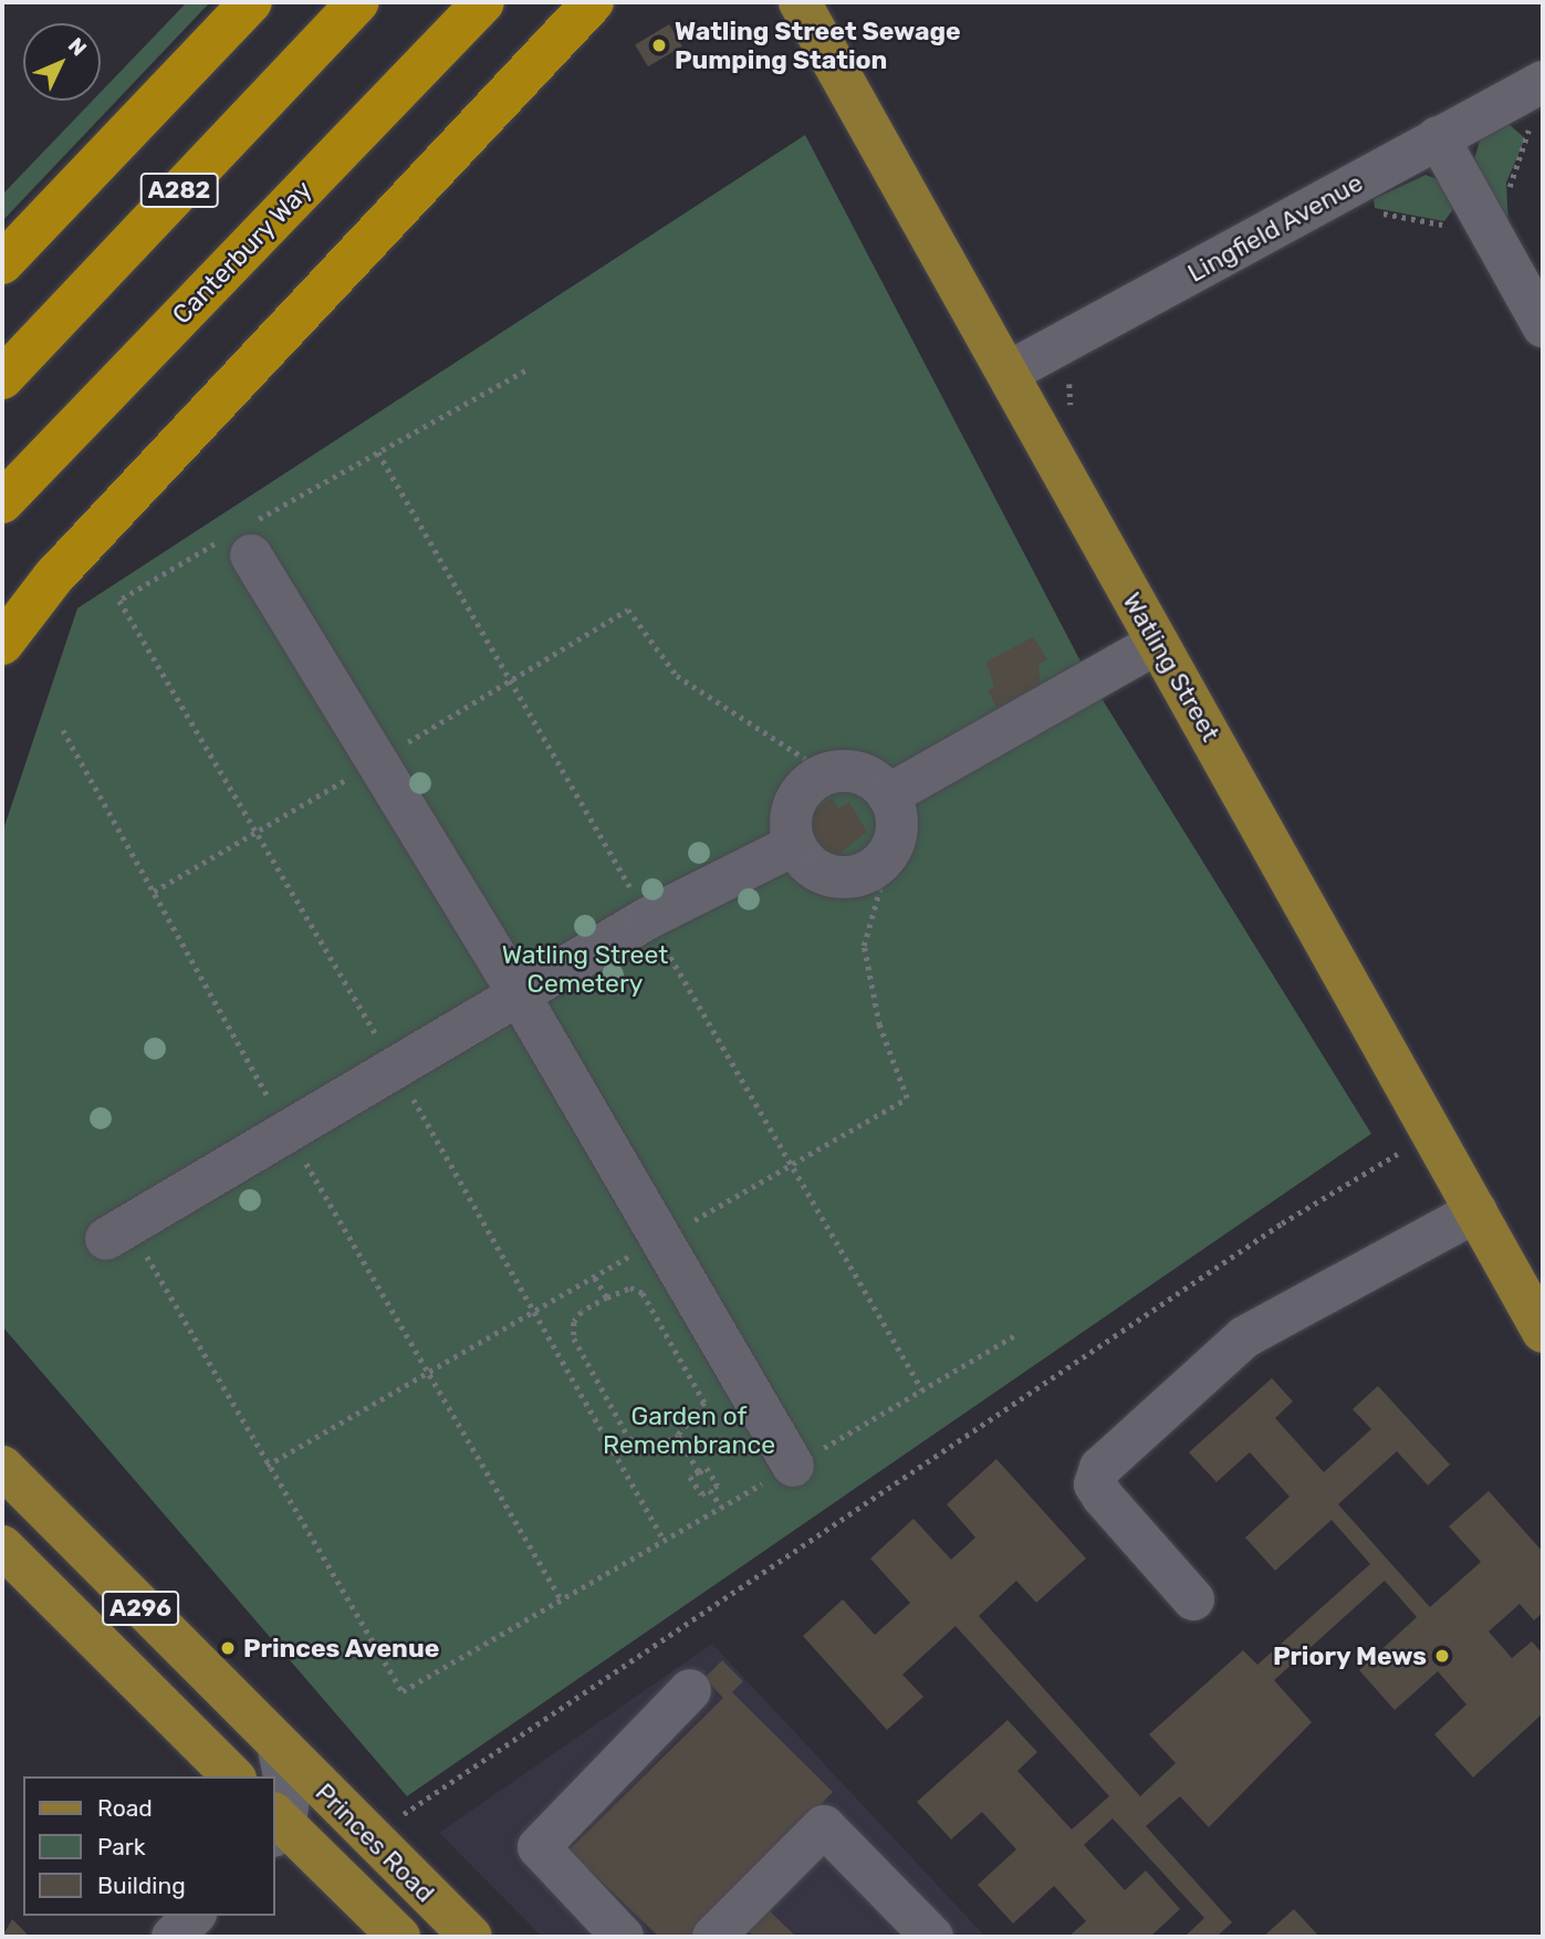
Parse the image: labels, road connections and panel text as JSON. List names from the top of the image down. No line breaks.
{"streets":{"highway":["A282","Canterbury Way"],"main road":["Watling Street","A296","Princes Road"],"street":["Lingfield Avenue"]},"crossings":[["Lingfield Avenue","Watling Street"]],"parks":["Watling Street Cemetery","Garden of Remembrance"],"places":["Watling Street Sewage Pumping Station","Princes Avenue","Priory Mews"],"legend":["Road","Park","Building"],"north":"top right"}
